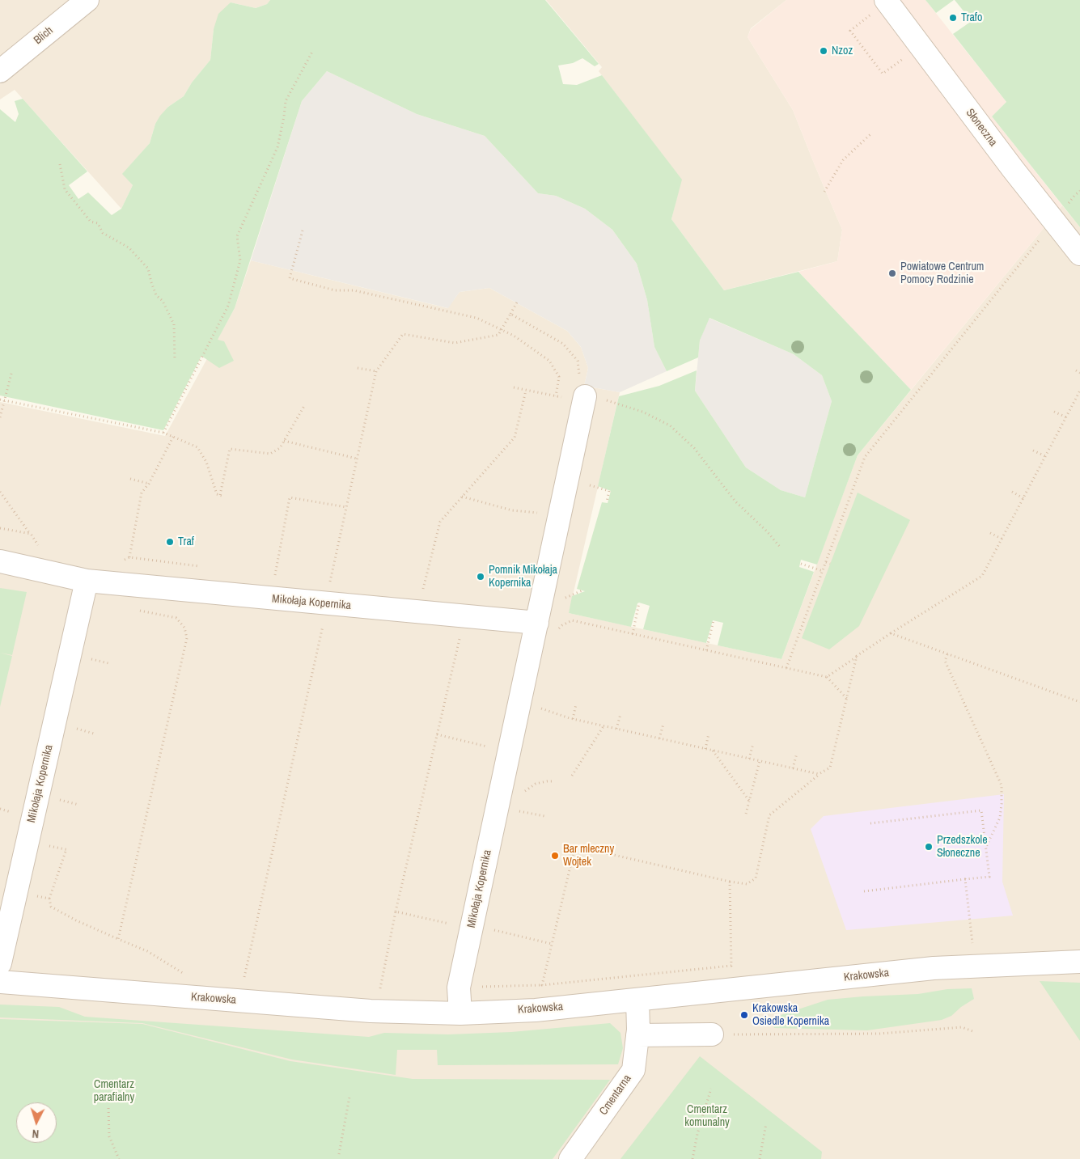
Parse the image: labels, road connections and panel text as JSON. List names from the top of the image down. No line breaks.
{"streets":{"street":["Blich","Słoneczna","Mikołaja Kopernika","Krakowska","Cmentarna"]},"crossings":[["Mikołaja Kopernika","Krakowska"],["Krakowska","Cmentarna"]],"parks":["Cmentarz parafialny","Cmentarz komunalny"],"places":["Trafo","Nzoz","Powiatowe Centrum Pomocy Rodzinie","Traf","Pomnik Mikołaja Kopernika","Przedszkole Słoneczne","Bar mleczny Wojtek","Krakowska Osiedle Kopernika"],"north":"bottom"}
